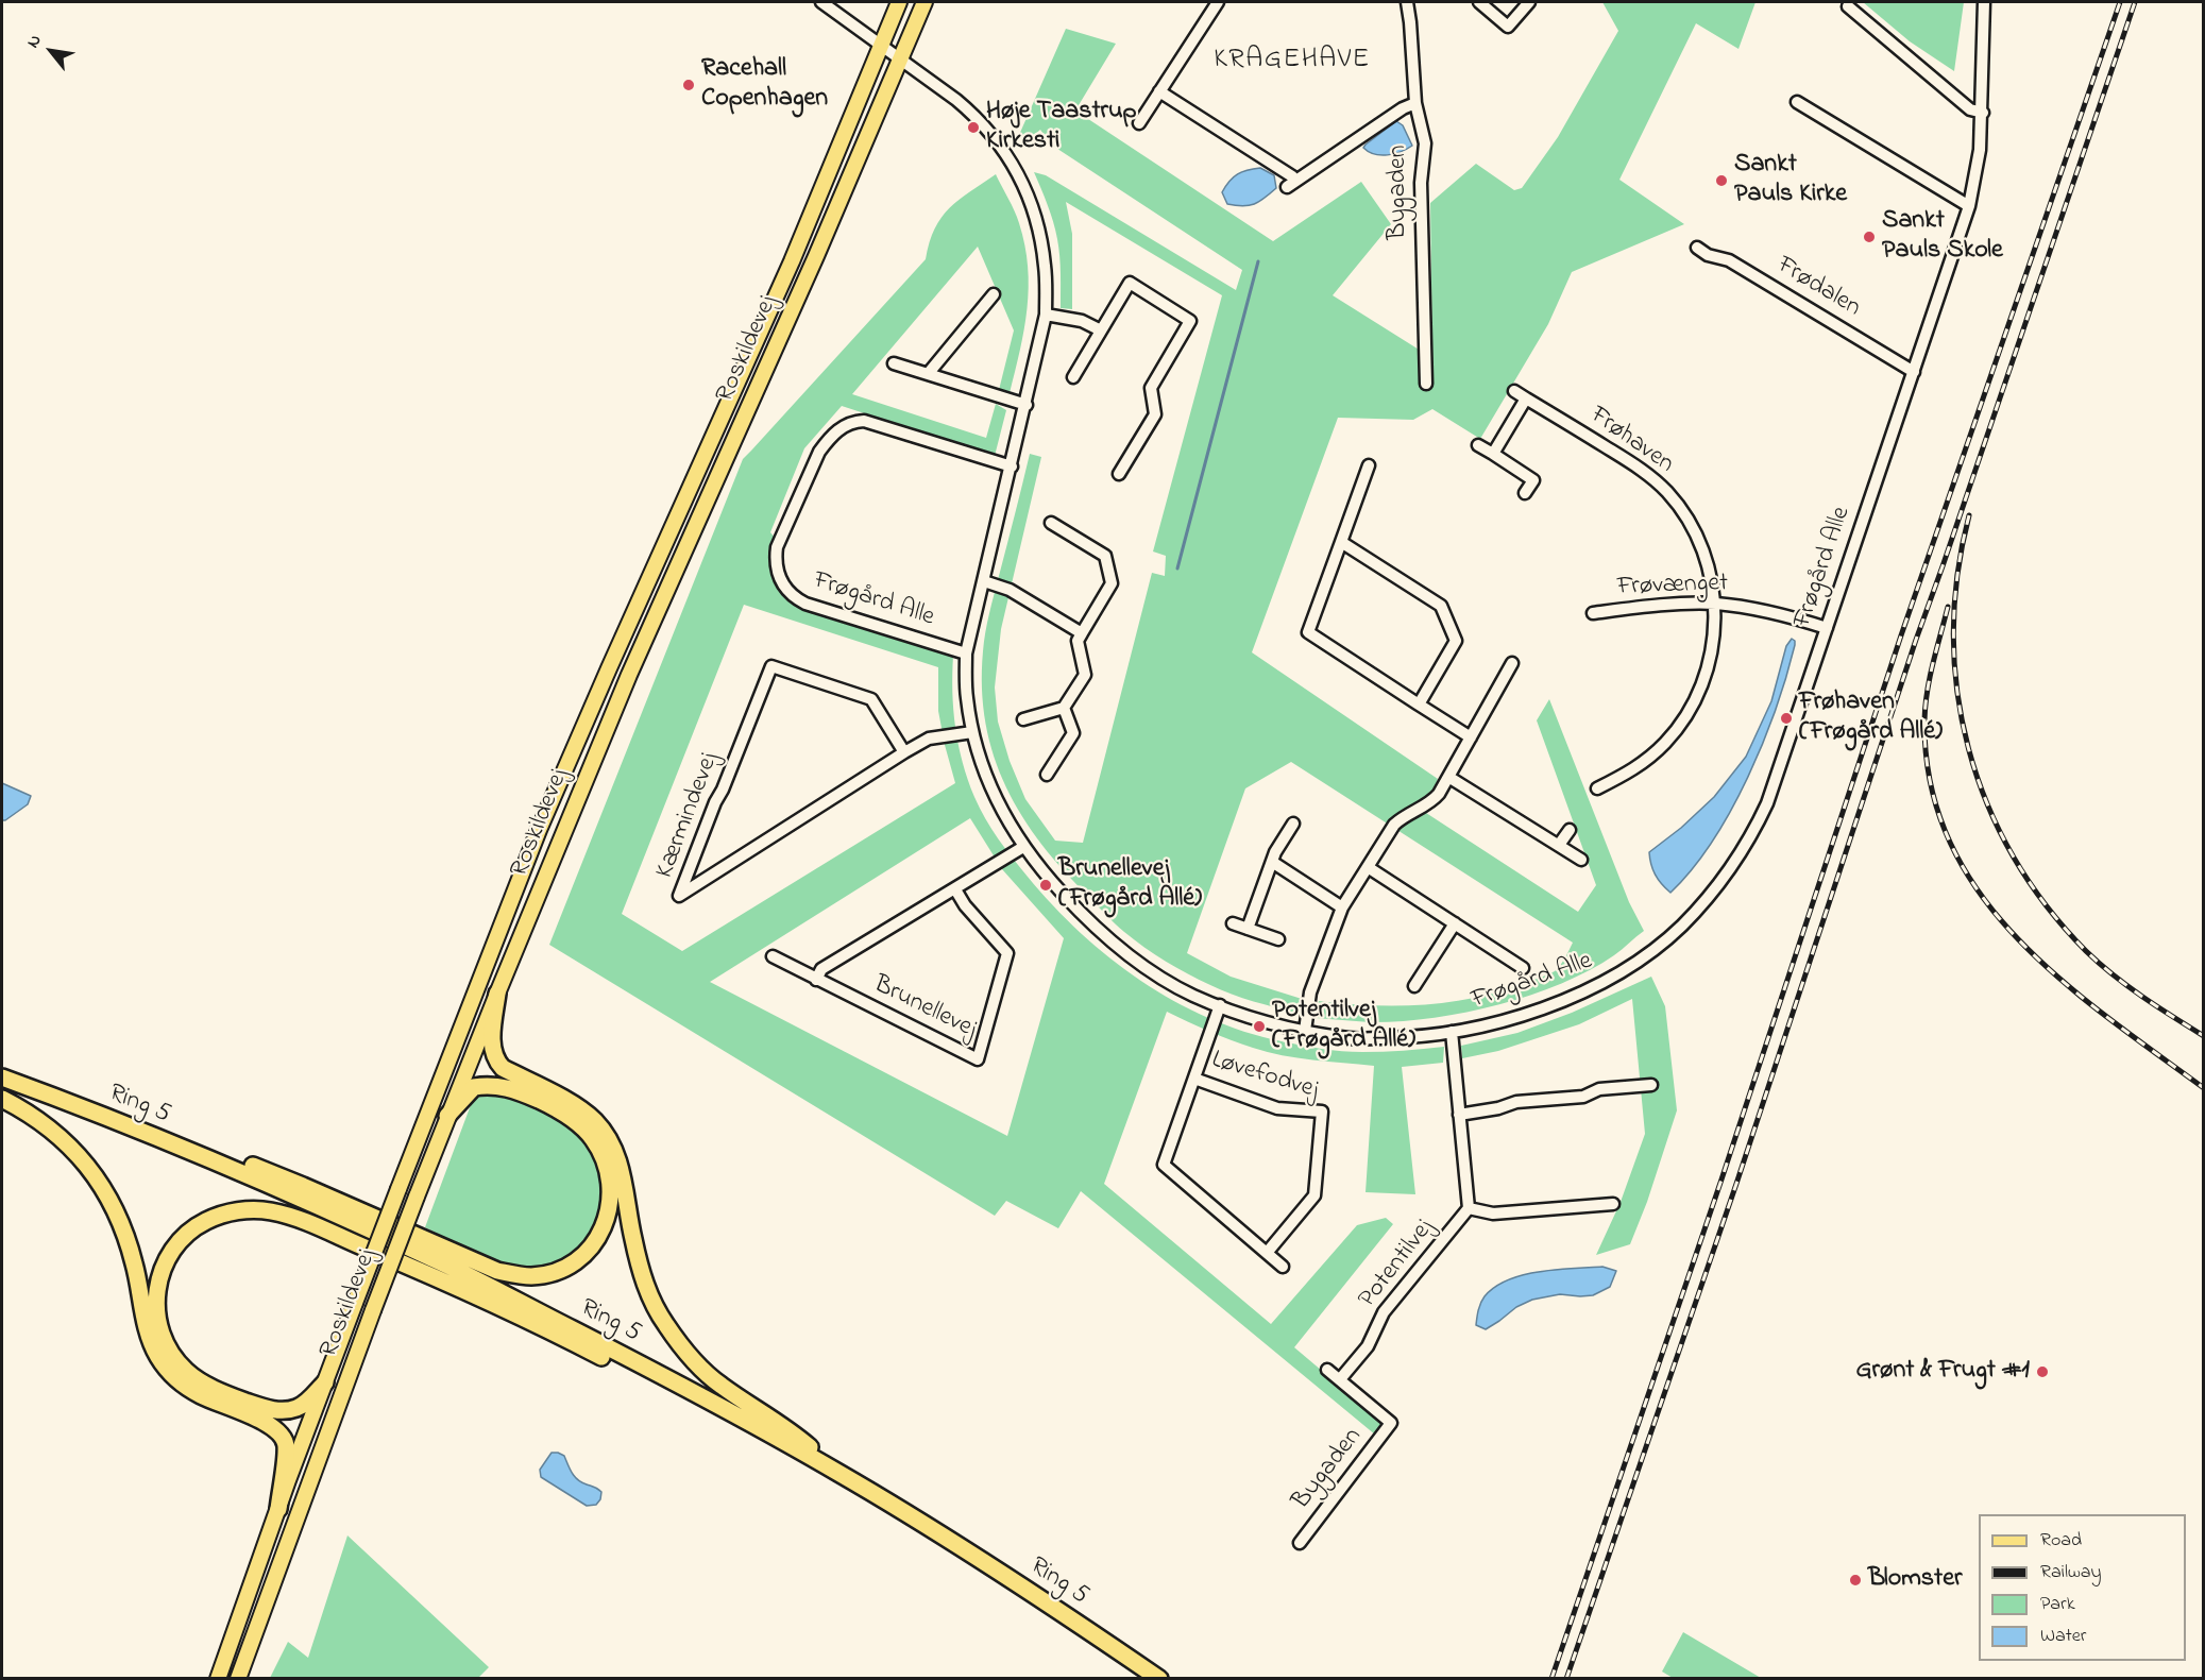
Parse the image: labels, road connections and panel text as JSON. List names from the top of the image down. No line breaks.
{"streets":{"highway":["Ring 5"],"main road":["Roskildevej"],"street":["Bygaden","Frødalen","Frøhaven","Frøgård Alle","Frøvænget","Kærmindevej","Brunellevej","Løvefodvej","Potentilvej"]},"crossings":[["Bygaden","Potentilvej"],["Frødalen","Frøgård Alle"],["Roskildevej","Frøgård Alle"],["Frøhaven","Frøvænget"],["Frøgård Alle","Frøvænget"],["Frøgård Alle","Kærmindevej"],["Frøgård Alle","Brunellevej"],["Frøgård Alle","Løvefodvej"],["Frøgård Alle","Potentilvej"]],"districts":["KRAGEHAVE"],"places":["Racehall Copenhagen","Høje Taastrup Kirkesti","Sankt Pauls Kirke","Sankt Pauls Skole","Frøhaven (Frøgård Allé)","Brunellevej (Frøgård Allé)","Potentilvej (Frøgård Allé)","Grønt & Frugt #1","Blomster"],"legend":["Road","Railway","Park","Water"],"north":"top left"}
